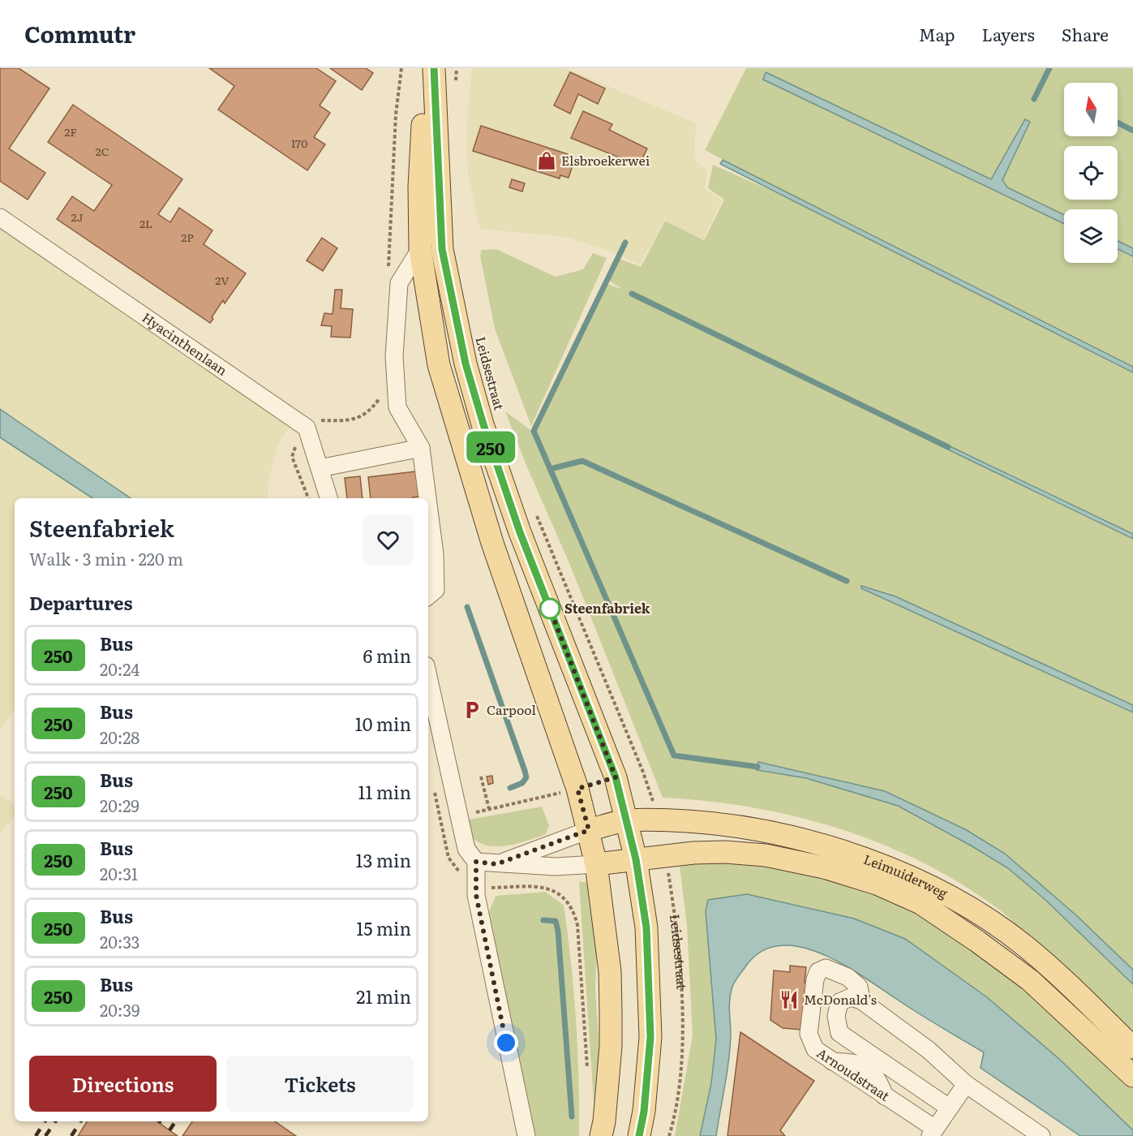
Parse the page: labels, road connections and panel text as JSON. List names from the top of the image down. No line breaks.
{"streets":{"main road":["Leidsestraat","Leimuiderweg"],"street":["Hyacinthenlaan","Arnoudstraat"]},"crossings":[["Leidsestraat","Leimuiderweg"]],"places":{"shop":["Elsbroekerwei"],"other":["Steenfabriek"],"parking":["Carpool"],"restaurant":["McDonald's"]},"lines":["bus line 250"],"house_numbers":["2F","170","2C","2J","2L","2P","2V"],"north":"top","page":{"header":"Commutr","nav":["Map","Layers","Share"],"on_map":"250","heading":[["Steenfabriek","Walk · 3 min · 220 m"],"Departures"],"list":[{"mark":"250","name":"Bus","note":"20:24","value":"6 min"},{"mark":"250","name":"Bus","note":"20:28","value":"10 min"},{"mark":"250","name":"Bus","note":"20:29","value":"11 min"},{"mark":"250","name":"Bus","note":"20:31","value":"13 min"},{"mark":"250","name":"Bus","note":"20:33","value":"15 min"},{"mark":"250","name":"Bus","note":"20:39","value":"21 min"}],"buttons":["Directions","Tickets"]}}
